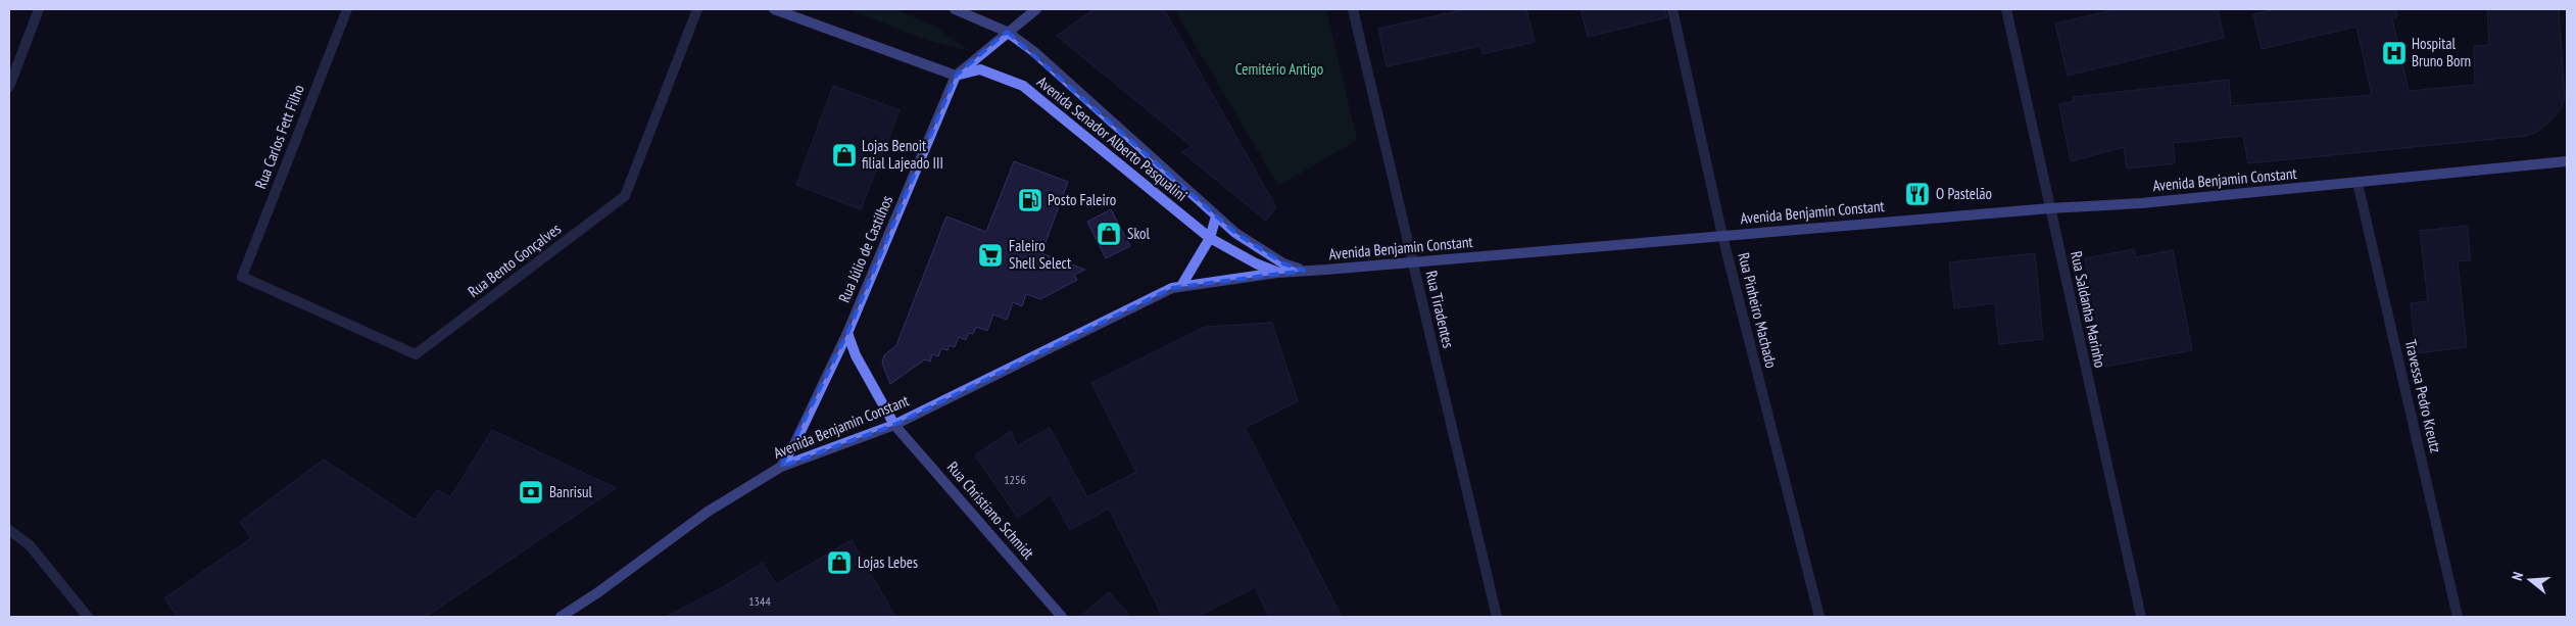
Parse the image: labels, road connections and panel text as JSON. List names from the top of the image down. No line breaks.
{"streets":{"main road":["Avenida Senador Alberto Pasqualini","Avenida Benjamin Constant","Rua Júlio de Castilhos","Rua Christiano Schmidt"],"street":["Rua Carlos Fett Filho","Rua Bento Gonçalves","Rua Tiradentes","Rua Saldanha Marinho","Rua Pinheiro Machado","Travessa Pedro Kreutz"]},"crossings":[["Rua Carlos Fett Filho","Rua Bento Gonçalves"],["Avenida Senador Alberto Pasqualini","Avenida Benjamin Constant"],["Avenida Senador Alberto Pasqualini","Rua Júlio de Castilhos"],["Avenida Benjamin Constant","Rua Júlio de Castilhos"],["Avenida Benjamin Constant","Rua Tiradentes"],["Avenida Benjamin Constant","Rua Saldanha Marinho"],["Avenida Benjamin Constant","Rua Pinheiro Machado"],["Avenida Benjamin Constant","Travessa Pedro Kreutz"],["Avenida Benjamin Constant","Rua Christiano Schmidt"]],"parks":["Cemitério Antigo"],"places":{"hospital":["Hospital Bruno Born"],"shop":["Lojas Benoit filial Lajeado III","Skol","Lojas Lebes"],"restaurant":["O Pastelão"],"fuel station":["Posto Faleiro"],"supermarket":["Faleiro Shell Select"],"bank":["Banrisul"]},"house_numbers":["1256","1344"],"north":"left"}
